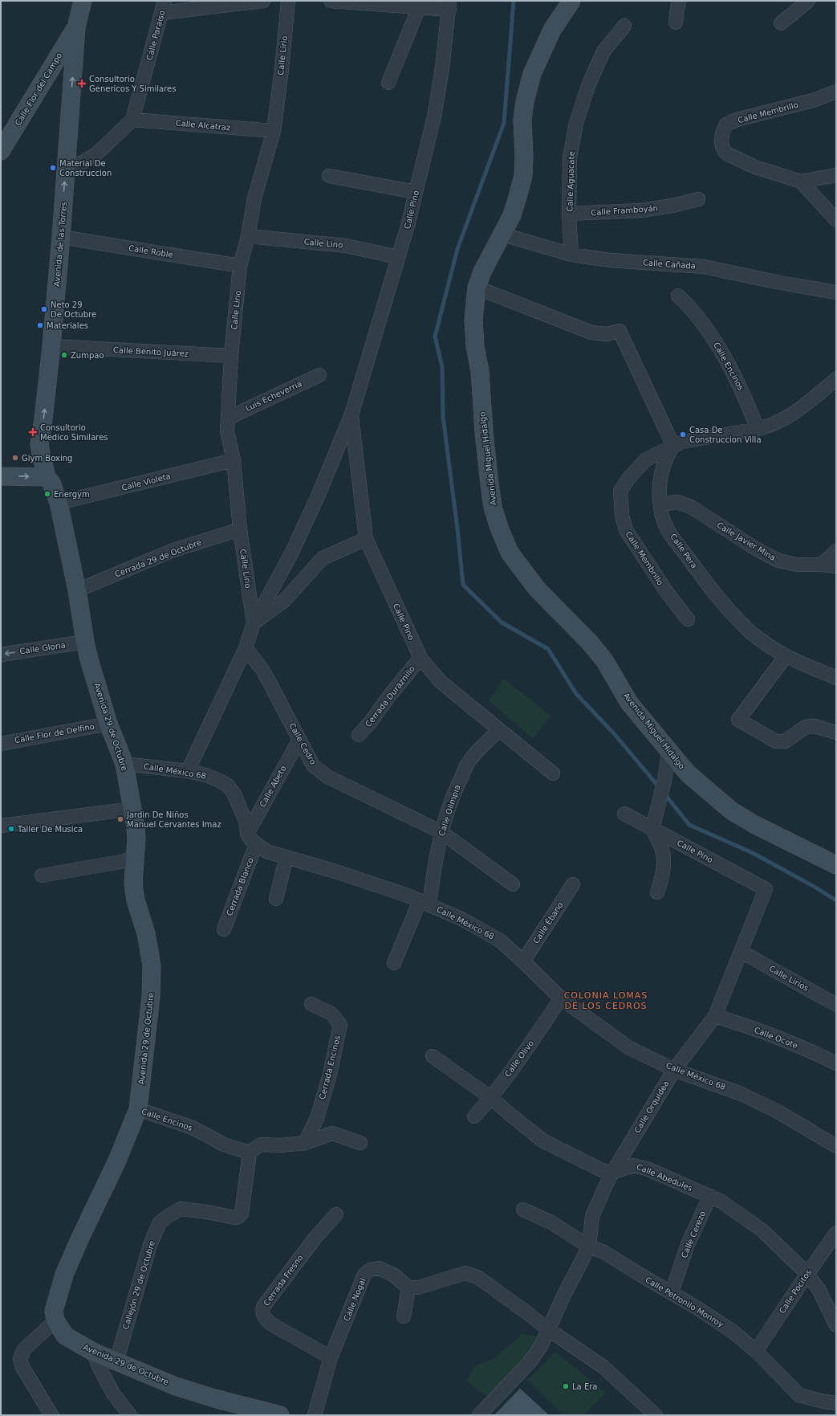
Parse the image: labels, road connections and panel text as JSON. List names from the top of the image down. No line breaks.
{"streets":{"street":["Calle Paraíso","Calle Lirio","Calle Flor del Campo","Calle Membrillo","Calle Alcatraz","Calle Aguacate","Calle Pino","Calle Framboyán","Calle Lino","Avenida de las Torres","Calle Roble","Calle Cañada","Calle Benito Juárez","Calle Encinos","Luis Echeverría","Avenida Miguel Hidalgo","Calle Violeta","Calle Javier Mina","Calle Pera","Cerrada 29 de Octubre","Calle Gloria","Cerrada Duraznillo","Avenida 29 de Octubre","Calle Flor de Delfino","Calle Cedro","Calle México 68","Calle Abeto","Calle Olimpia","Cerrada Blanco","Calle Ébano","Calle Lirios","Calle Ocote","Calle Olivo","Cerrada Encinos","Calle Orquídea","Calle Abedules","Calle Cerezo","Cerrada Fresno","Callejón 29 de Octubre","Calle Pocitos","Calle Nogal","Calle Petronilo Monroy"]},"crossings":[["Calle Paraíso","Calle Alcatraz"],["Calle Lirio","Calle Alcatraz"],["Calle Lirio","Calle Pino"],["Calle Lirio","Calle Lino"],["Calle Lirio","Calle Roble"],["Calle Lirio","Calle Benito Juárez"],["Calle Lirio","Luis Echeverría"],["Calle Lirio","Calle Violeta"],["Calle Lirio","Cerrada 29 de Octubre"],["Calle Flor del Campo","Avenida de las Torres"],["Calle Membrillo","Calle Encinos"],["Calle Membrillo","Calle Pera"],["Calle Aguacate","Calle Framboyán"],["Calle Aguacate","Calle Cañada"],["Calle Pino","Calle Lino"],["Calle Pino","Cerrada Duraznillo"],["Calle Pino","Calle Cedro"],["Calle Pino","Calle México 68"],["Calle Pino","Calle Olimpia"],["Calle Pino","Calle Orquídea"],["Avenida de las Torres","Calle Roble"],["Avenida de las Torres","Calle Benito Juárez"],["Avenida de las Torres","Calle Violeta"],["Avenida de las Torres","Avenida 29 de Octubre"],["Calle Cañada","Avenida Miguel Hidalgo"],["Calle Encinos","Avenida 29 de Octubre"],["Calle Encinos","Callejón 29 de Octubre"],["Calle Violeta","Avenida 29 de Octubre"],["Calle Javier Mina","Calle Pera"],["Cerrada 29 de Octubre","Avenida 29 de Octubre"],["Calle Gloria","Avenida 29 de Octubre"],["Avenida 29 de Octubre","Calle Flor de Delfino"],["Avenida 29 de Octubre","Calle México 68"],["Avenida 29 de Octubre","Callejón 29 de Octubre"],["Calle Cedro","Calle Abeto"],["Calle Cedro","Calle Olimpia"],["Calle México 68","Calle Abeto"],["Calle México 68","Calle Olimpia"],["Calle México 68","Cerrada Blanco"],["Calle México 68","Calle Ébano"],["Calle México 68","Calle Olivo"],["Calle México 68","Calle Orquídea"],["Calle Lirios","Calle Orquídea"],["Calle Ocote","Calle Orquídea"],["Calle Orquídea","Calle Abedules"],["Calle Orquídea","Calle Petronilo Monroy"],["Calle Abedules","Calle Cerezo"],["Calle Abedules","Calle Pocitos"],["Calle Cerezo","Calle Petronilo Monroy"],["Cerrada Fresno","Calle Nogal"],["Calle Pocitos","Calle Petronilo Monroy"]],"one_way":["Avenida de las Torres","Calle Gloria"],"districts":["COLONIA LOMAS DE LOS CEDROS"],"places":{"health":["Consultorio Genericos Y Similares","Consultorio Medico Similares"],"other":["Material De Construccion","Neto 29 De Octubre","Materiales","Zumpao","Casa De Construccion Villa","Giym Boxing","Energym","Jardin De Niños Manuel Cervantes Imaz","Taller De Musica","La Era"]}}
